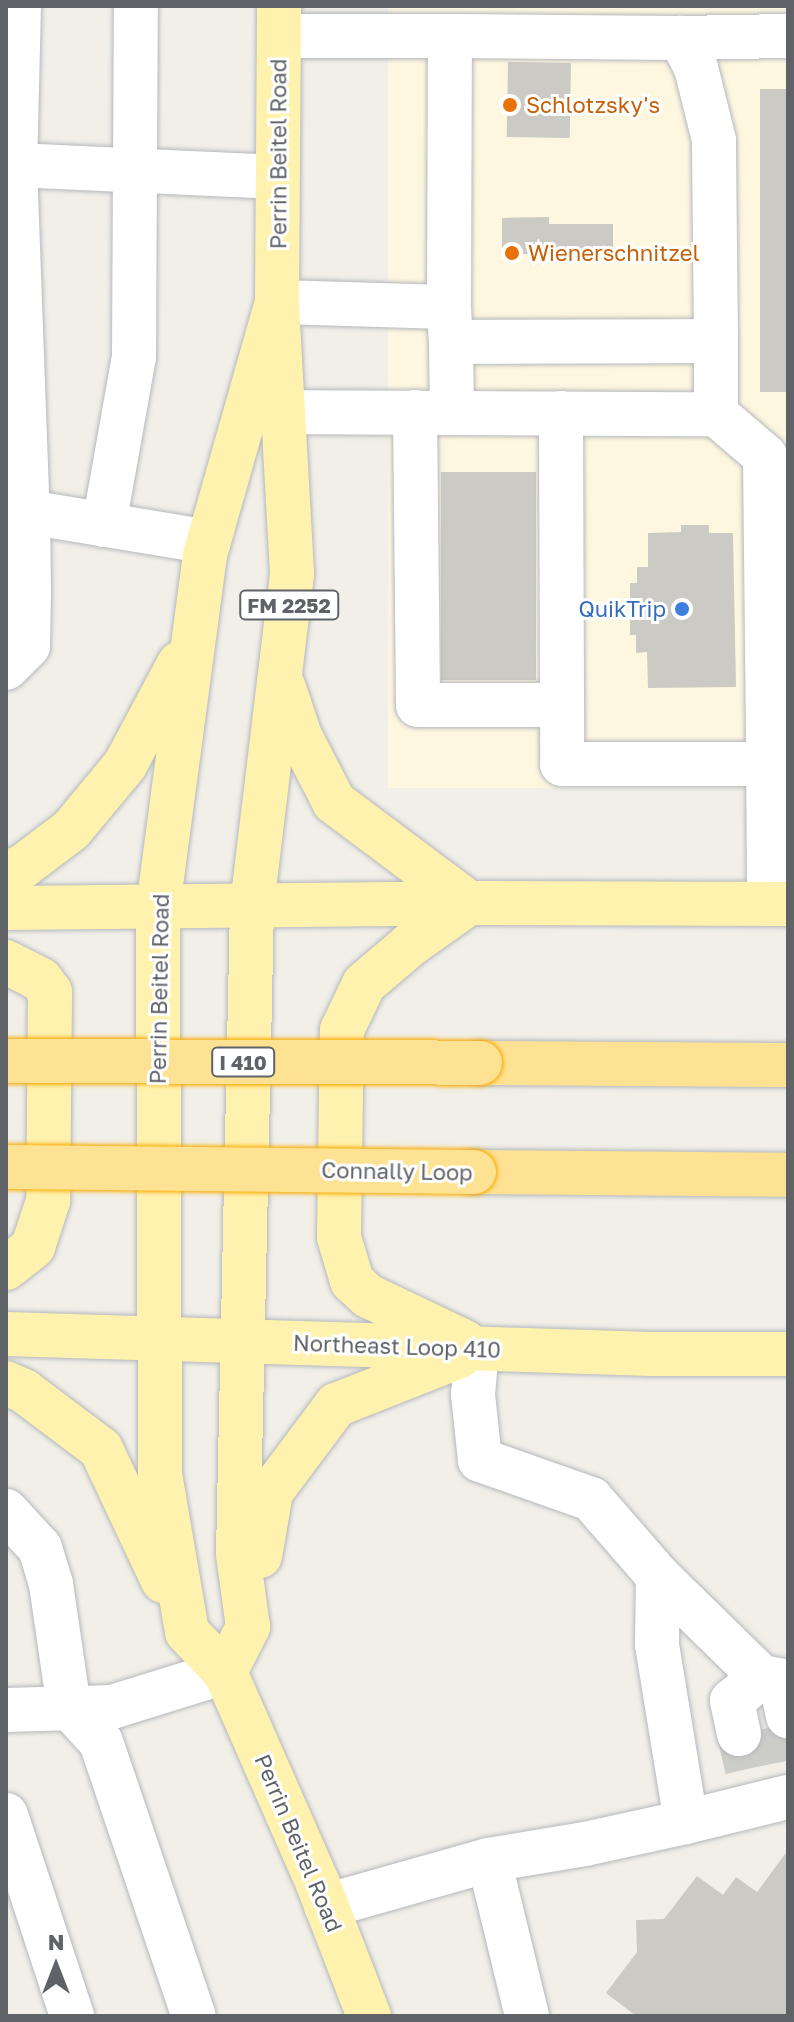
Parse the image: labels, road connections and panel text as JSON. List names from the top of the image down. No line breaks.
{"streets":{"highway":["I 410","Connally Loop"],"main road":["Perrin Beitel Road","FM 2252","Northeast Loop 410"]},"crossings":[["Perrin Beitel Road","Northeast Loop 410"]],"places":["Schlotzsky's","Wienerschnitzel","QuikTrip"],"north":"top"}
